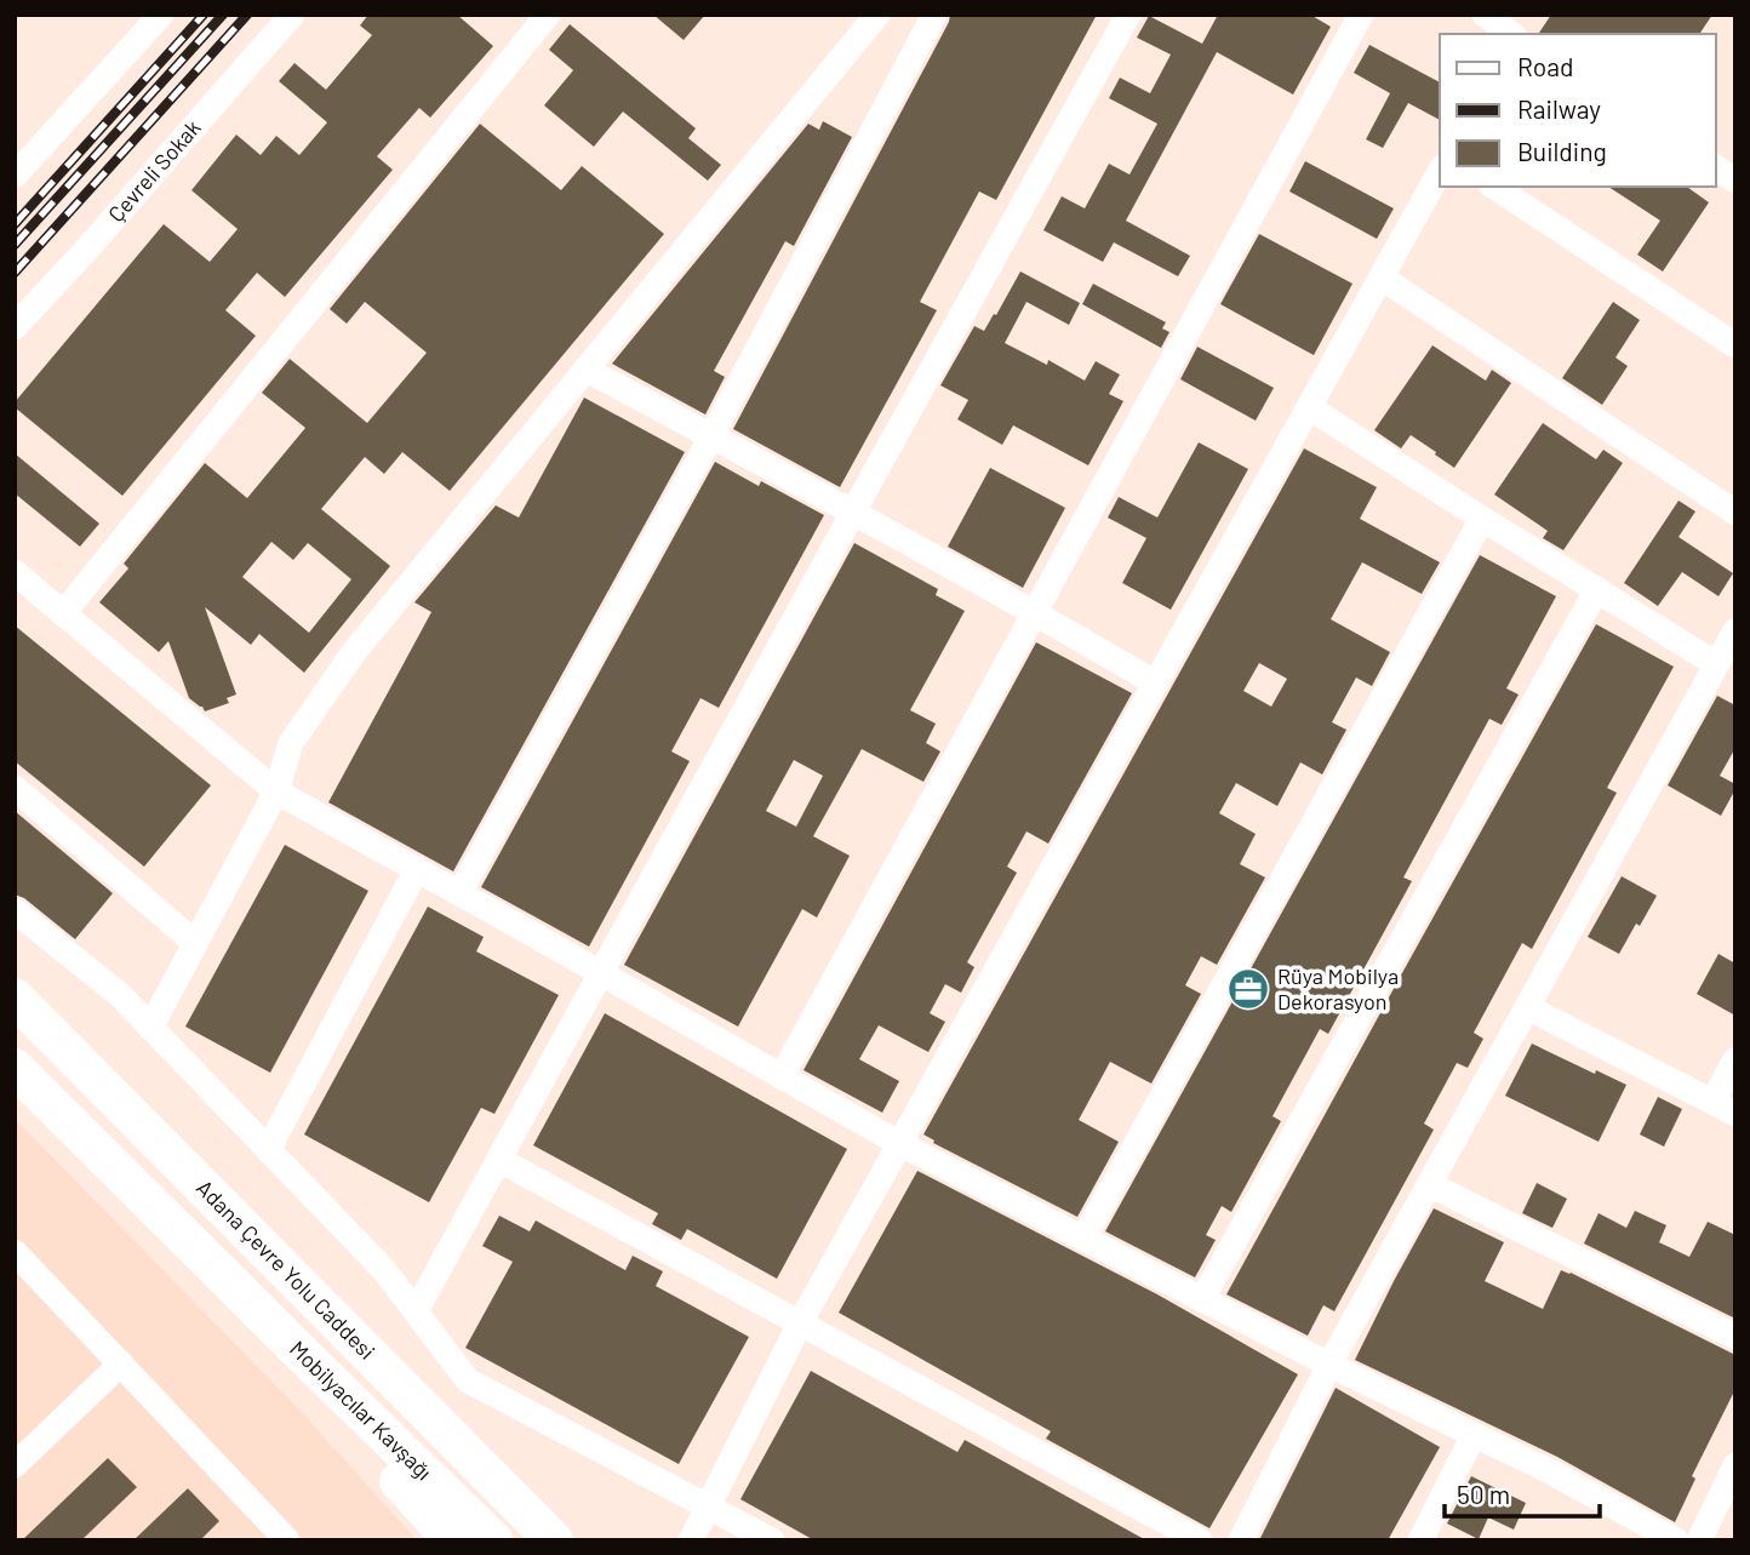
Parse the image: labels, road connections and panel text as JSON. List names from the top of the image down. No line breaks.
{"streets":{"highway":["Adana Çevre Yolu Caddesi","Mobilyacılar Kavşağı"],"street":["Çevreli Sokak"]},"places":{"office":["Rüya Mobilya Dekorasyon"]},"legend":["Road","Railway","Building"],"scale_bar":"50 m"}
